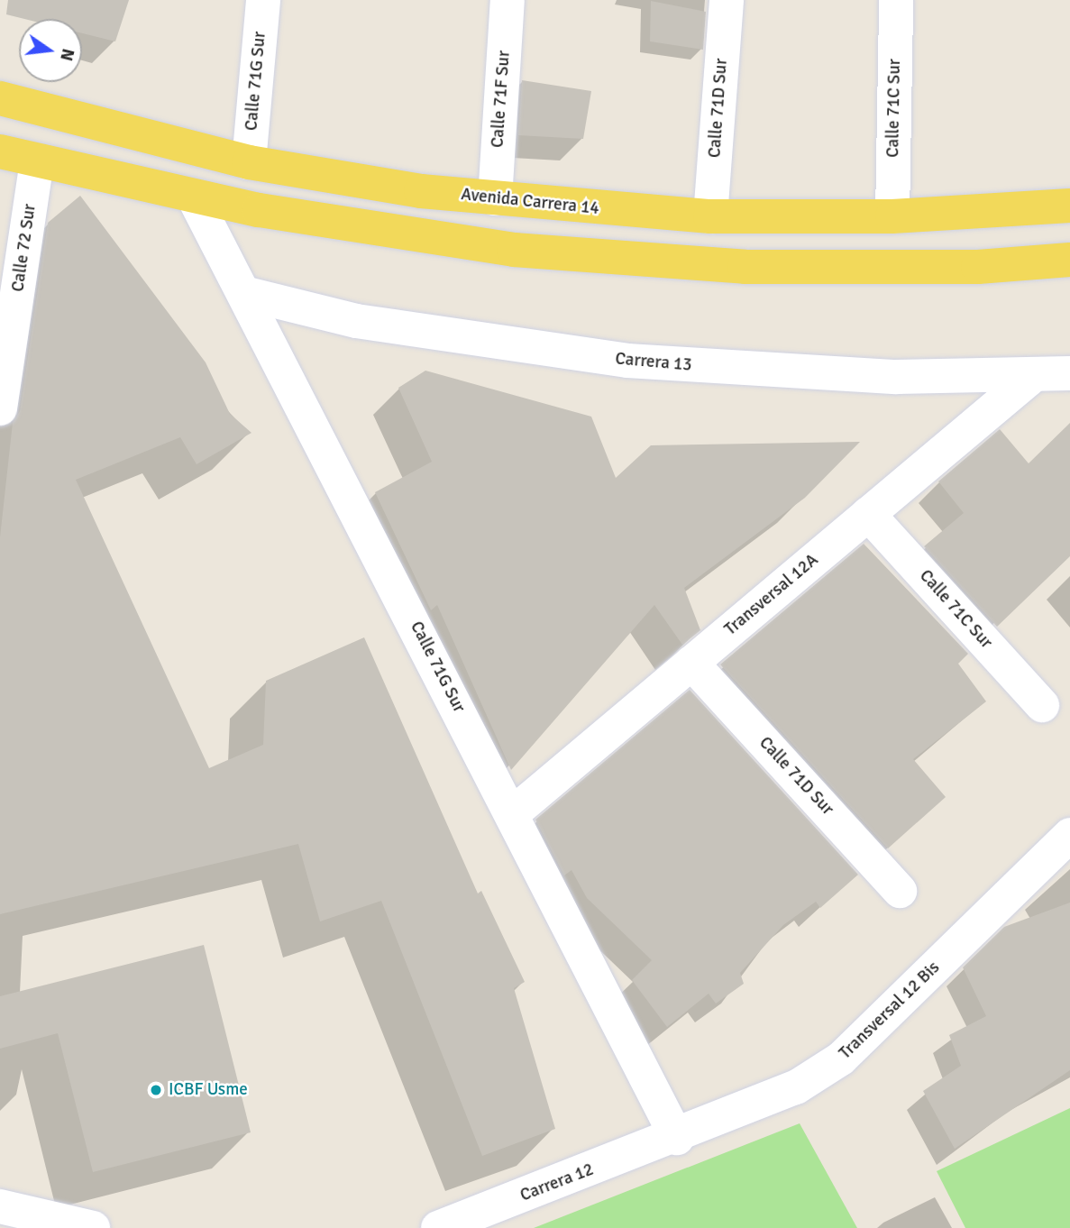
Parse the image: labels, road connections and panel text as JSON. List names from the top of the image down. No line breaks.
{"streets":{"main road":["Avenida Carrera 14"],"street":["Calle 71G Sur","Calle 71F Sur","Calle 71D Sur","Calle 71C Sur","Calle 72 Sur","Carrera 13","Transversal 12A","Transversal 12 Bis","Carrera 12"]},"crossings":[["Calle 71G Sur","Avenida Carrera 14"],["Calle 71G Sur","Carrera 13"],["Calle 71G Sur","Transversal 12A"],["Calle 71G Sur","Transversal 12 Bis"],["Calle 71G Sur","Carrera 12"],["Calle 71F Sur","Avenida Carrera 14"],["Calle 71D Sur","Avenida Carrera 14"],["Calle 71D Sur","Transversal 12A"],["Calle 71C Sur","Avenida Carrera 14"],["Calle 71C Sur","Transversal 12A"],["Carrera 13","Transversal 12A"],["Transversal 12 Bis","Carrera 12"]],"places":["ICBF Usme"],"north":"right"}
